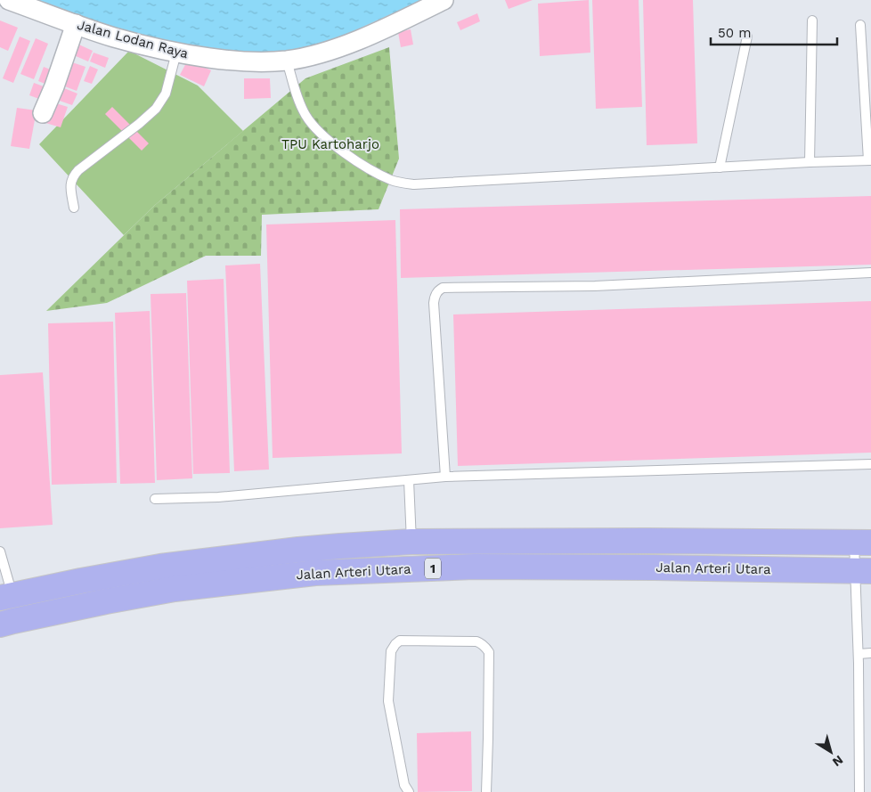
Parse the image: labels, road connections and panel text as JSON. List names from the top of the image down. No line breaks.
{"streets":{"highway":["1","Jalan Arteri Utara"],"street":["Jalan Lodan Raya"]},"parks":["TPU Kartoharjo"],"scale_bar":"50 m","north":"bottom right"}
